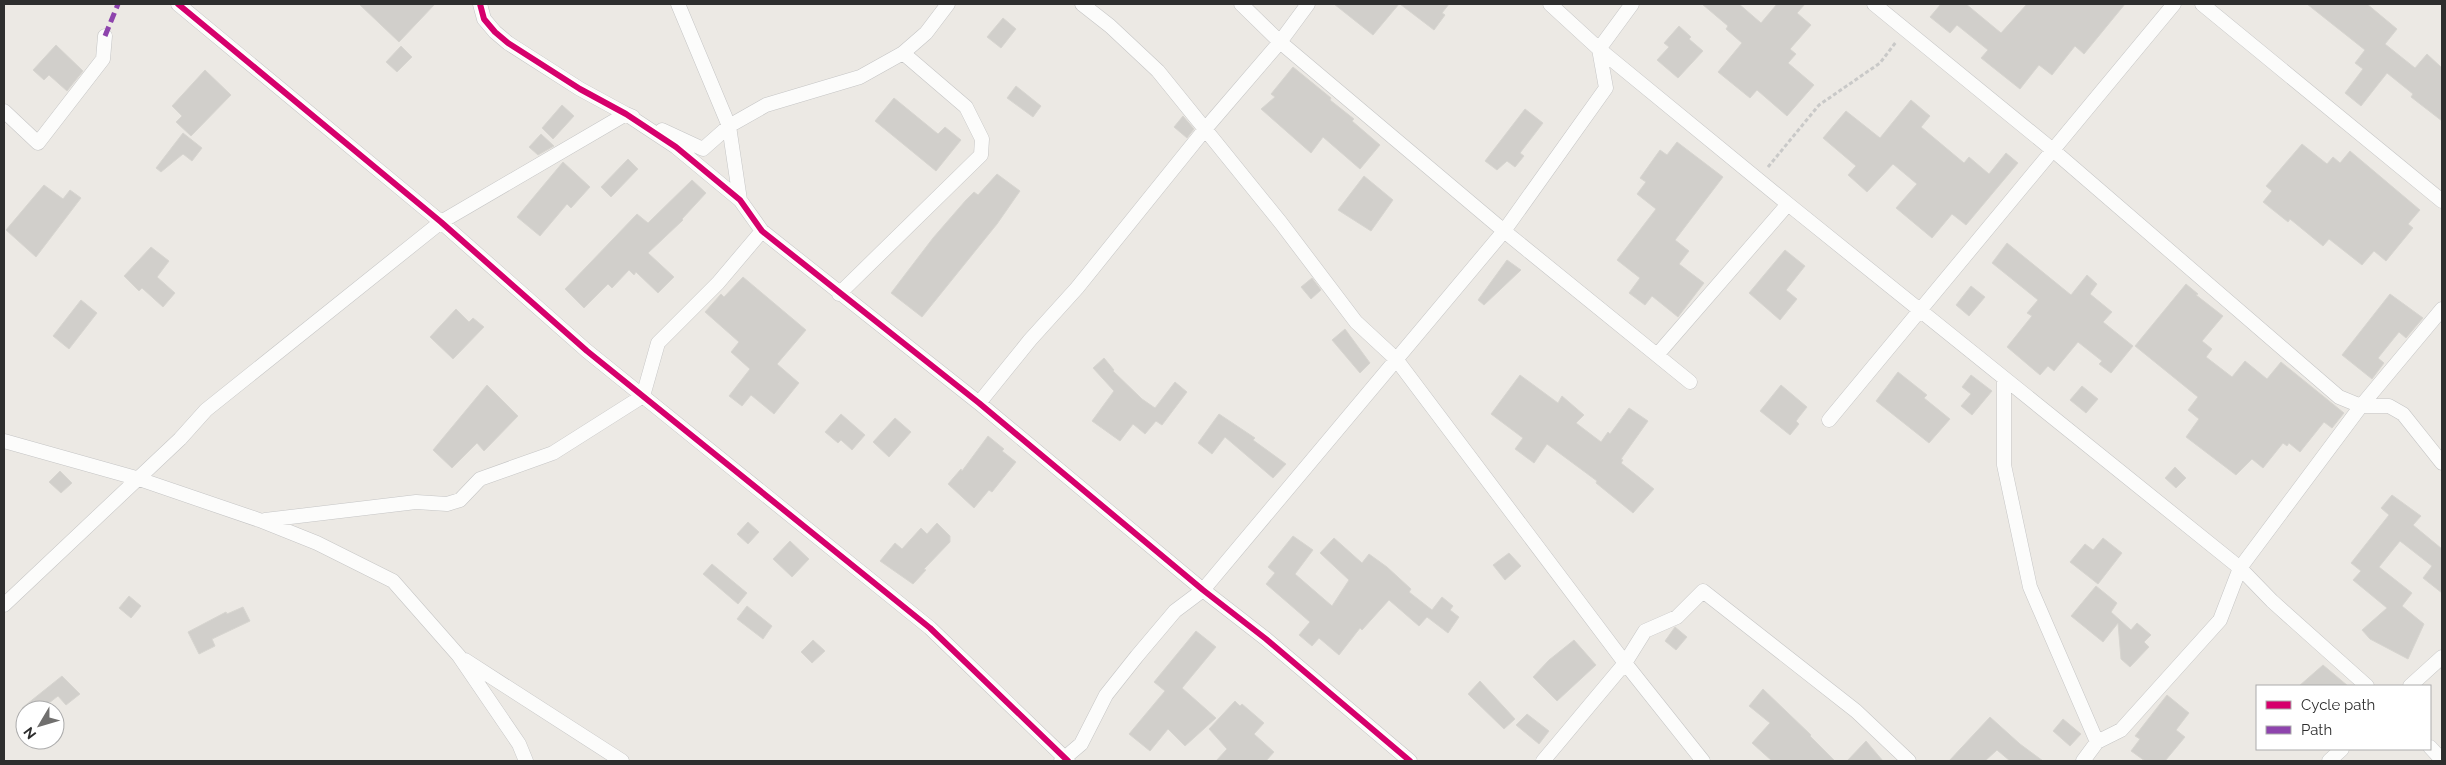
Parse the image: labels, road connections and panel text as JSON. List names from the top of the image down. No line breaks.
{"legend":["Cycle path","Path"],"north":"bottom left"}
